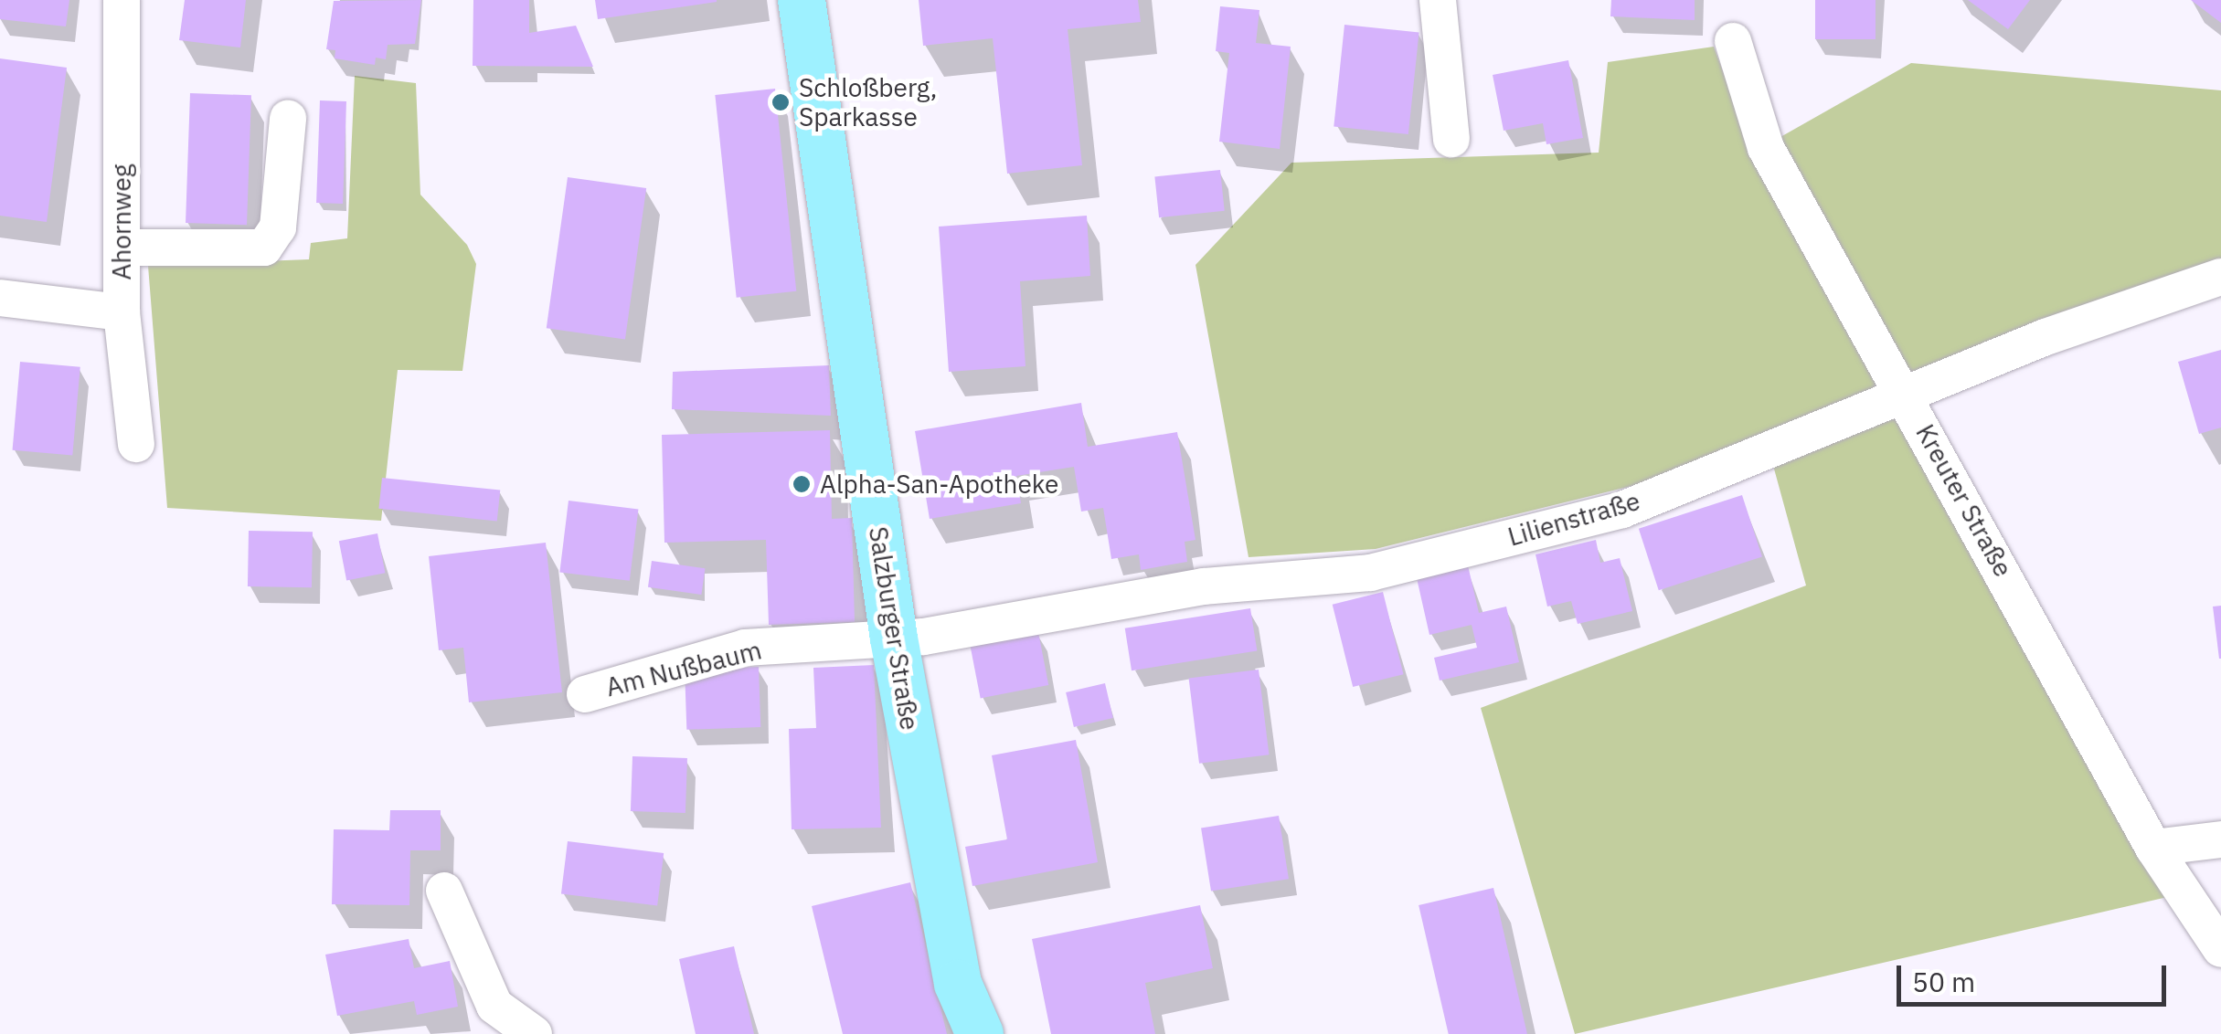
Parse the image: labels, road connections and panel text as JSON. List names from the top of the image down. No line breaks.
{"streets":{"main road":["Salzburger Straße"],"street":["Ahornweg","Kreuter Straße","Lilienstraße","Am Nußbaum"]},"crossings":[["Kreuter Straße","Lilienstraße"],["Lilienstraße","Salzburger Straße"],["Lilienstraße","Am Nußbaum"],["Salzburger Straße","Am Nußbaum"]],"places":["Schloßberg, Sparkasse","Alpha-San-Apotheke"],"scale_bar":"50 m"}
